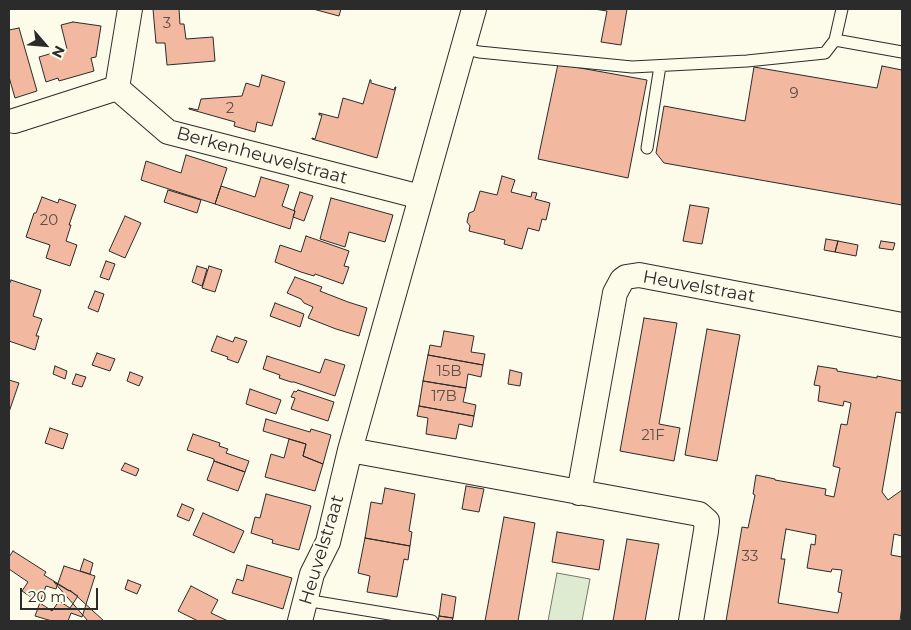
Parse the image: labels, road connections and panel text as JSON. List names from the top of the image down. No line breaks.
{"streets":{"street":["Berkenheuvelstraat","Heuvelstraat"]},"crossings":[["Berkenheuvelstraat","Heuvelstraat"]],"house_numbers":["3","9","2","20","15B","17B","21F","33"],"scale_bar":"20 m","north":"bottom right"}
